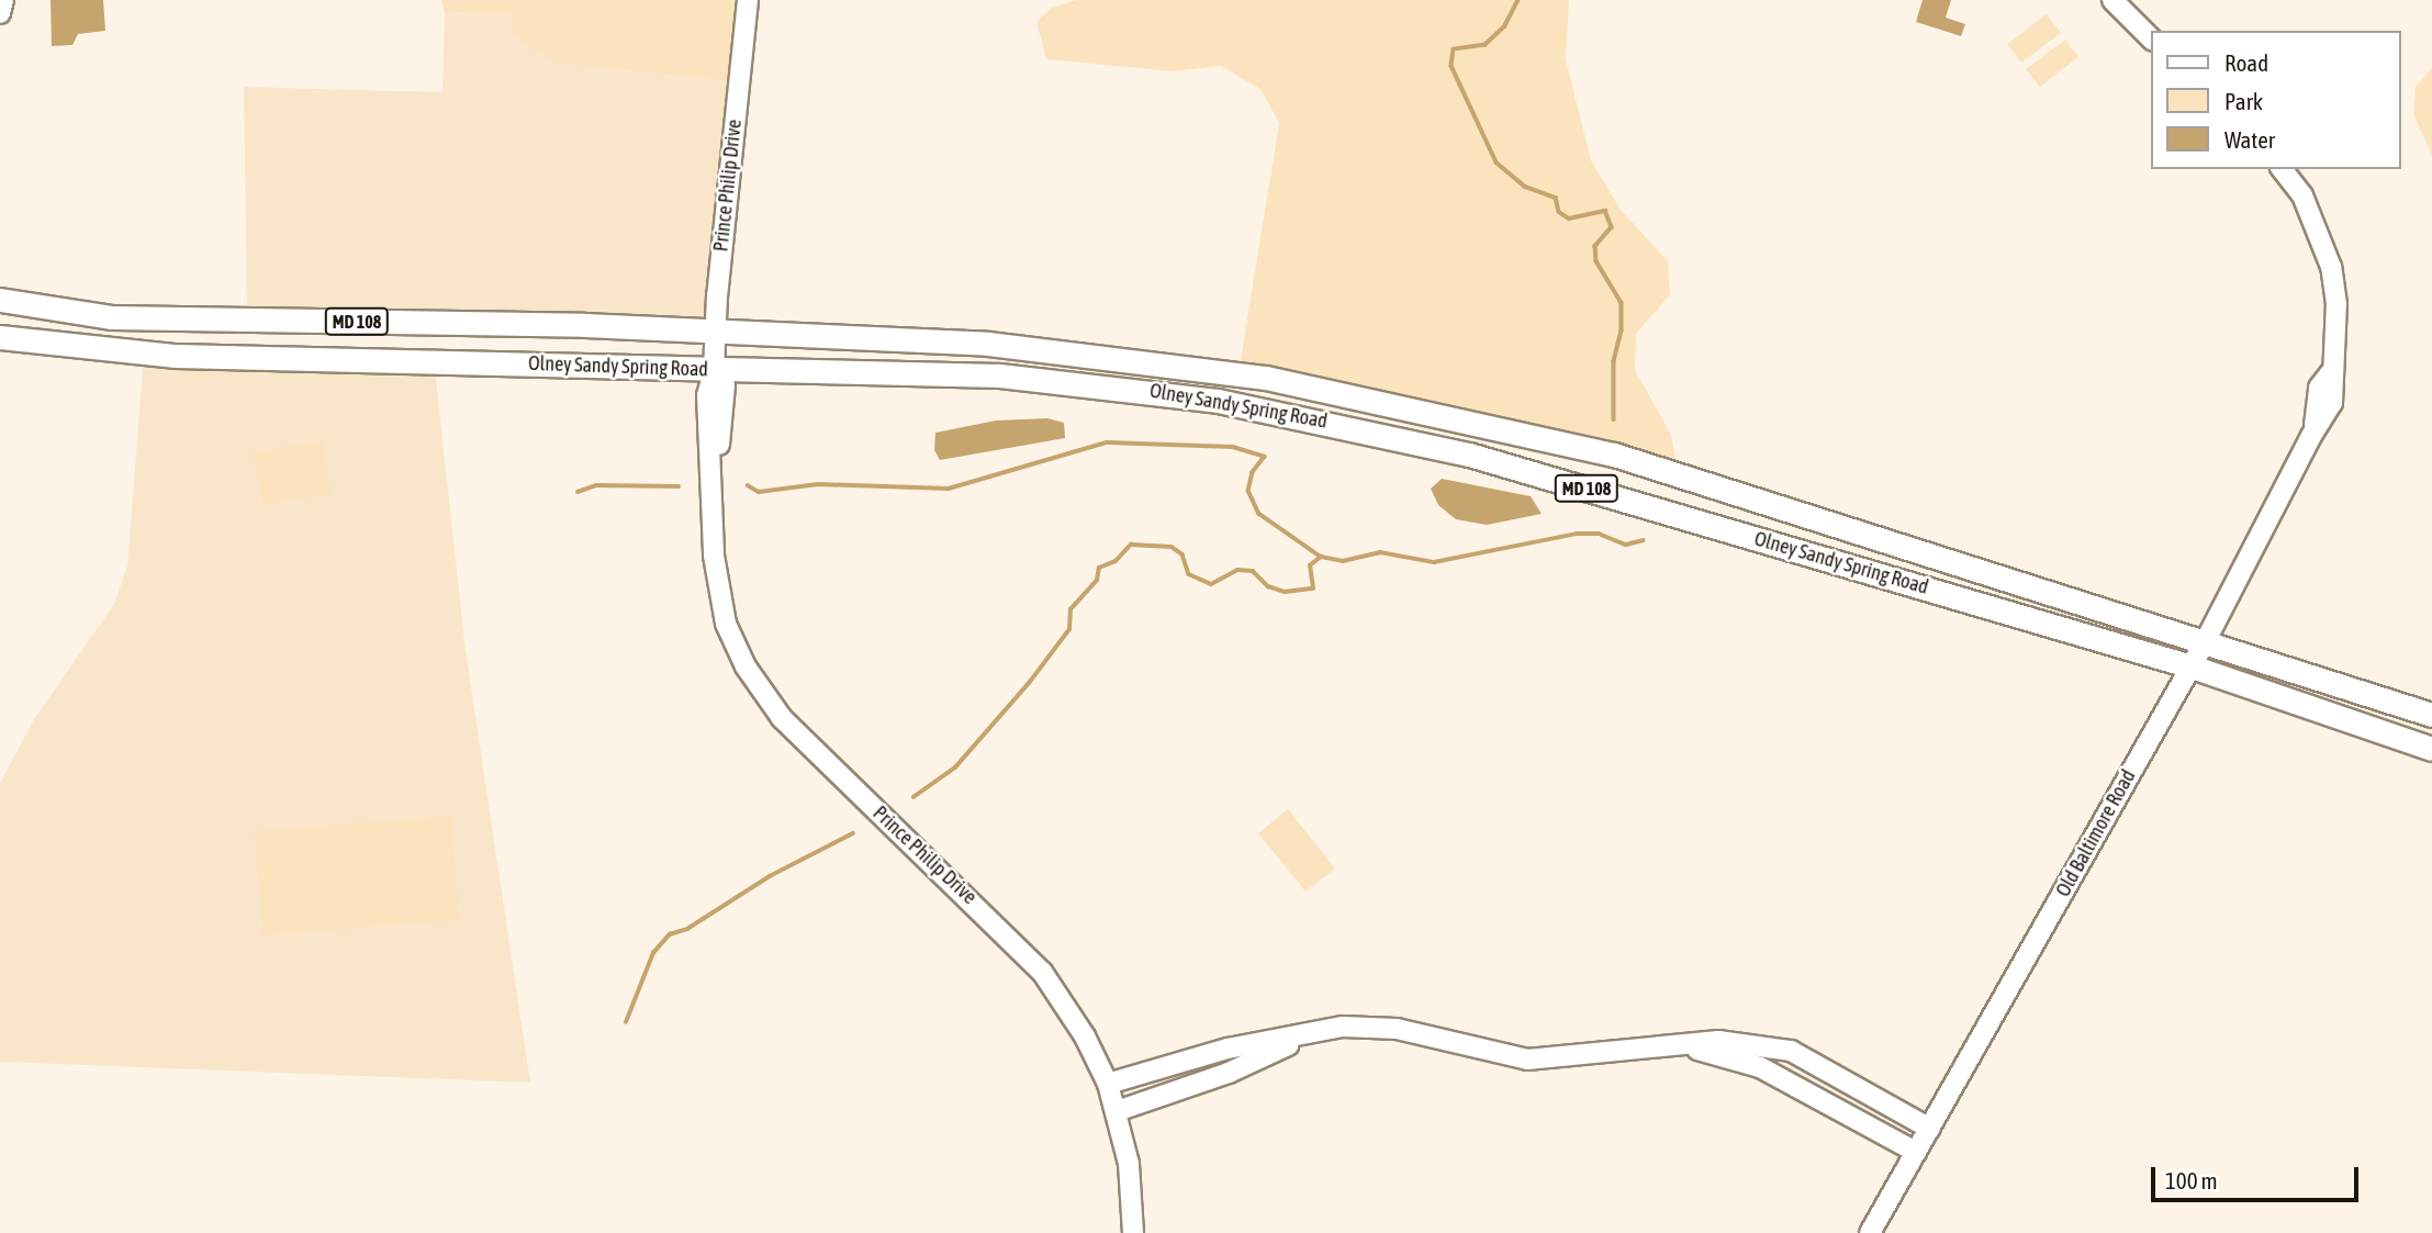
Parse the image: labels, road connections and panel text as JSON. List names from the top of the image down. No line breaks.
{"streets":{"main road":["MD 108","Olney Sandy Spring Road"],"street":["Prince Philip Drive","Old Baltimore Road"]},"crossings":[["Prince Philip Drive","Olney Sandy Spring Road"],["Olney Sandy Spring Road","Old Baltimore Road"]],"legend":["Road","Park","Water"],"scale_bar":"100 m"}
